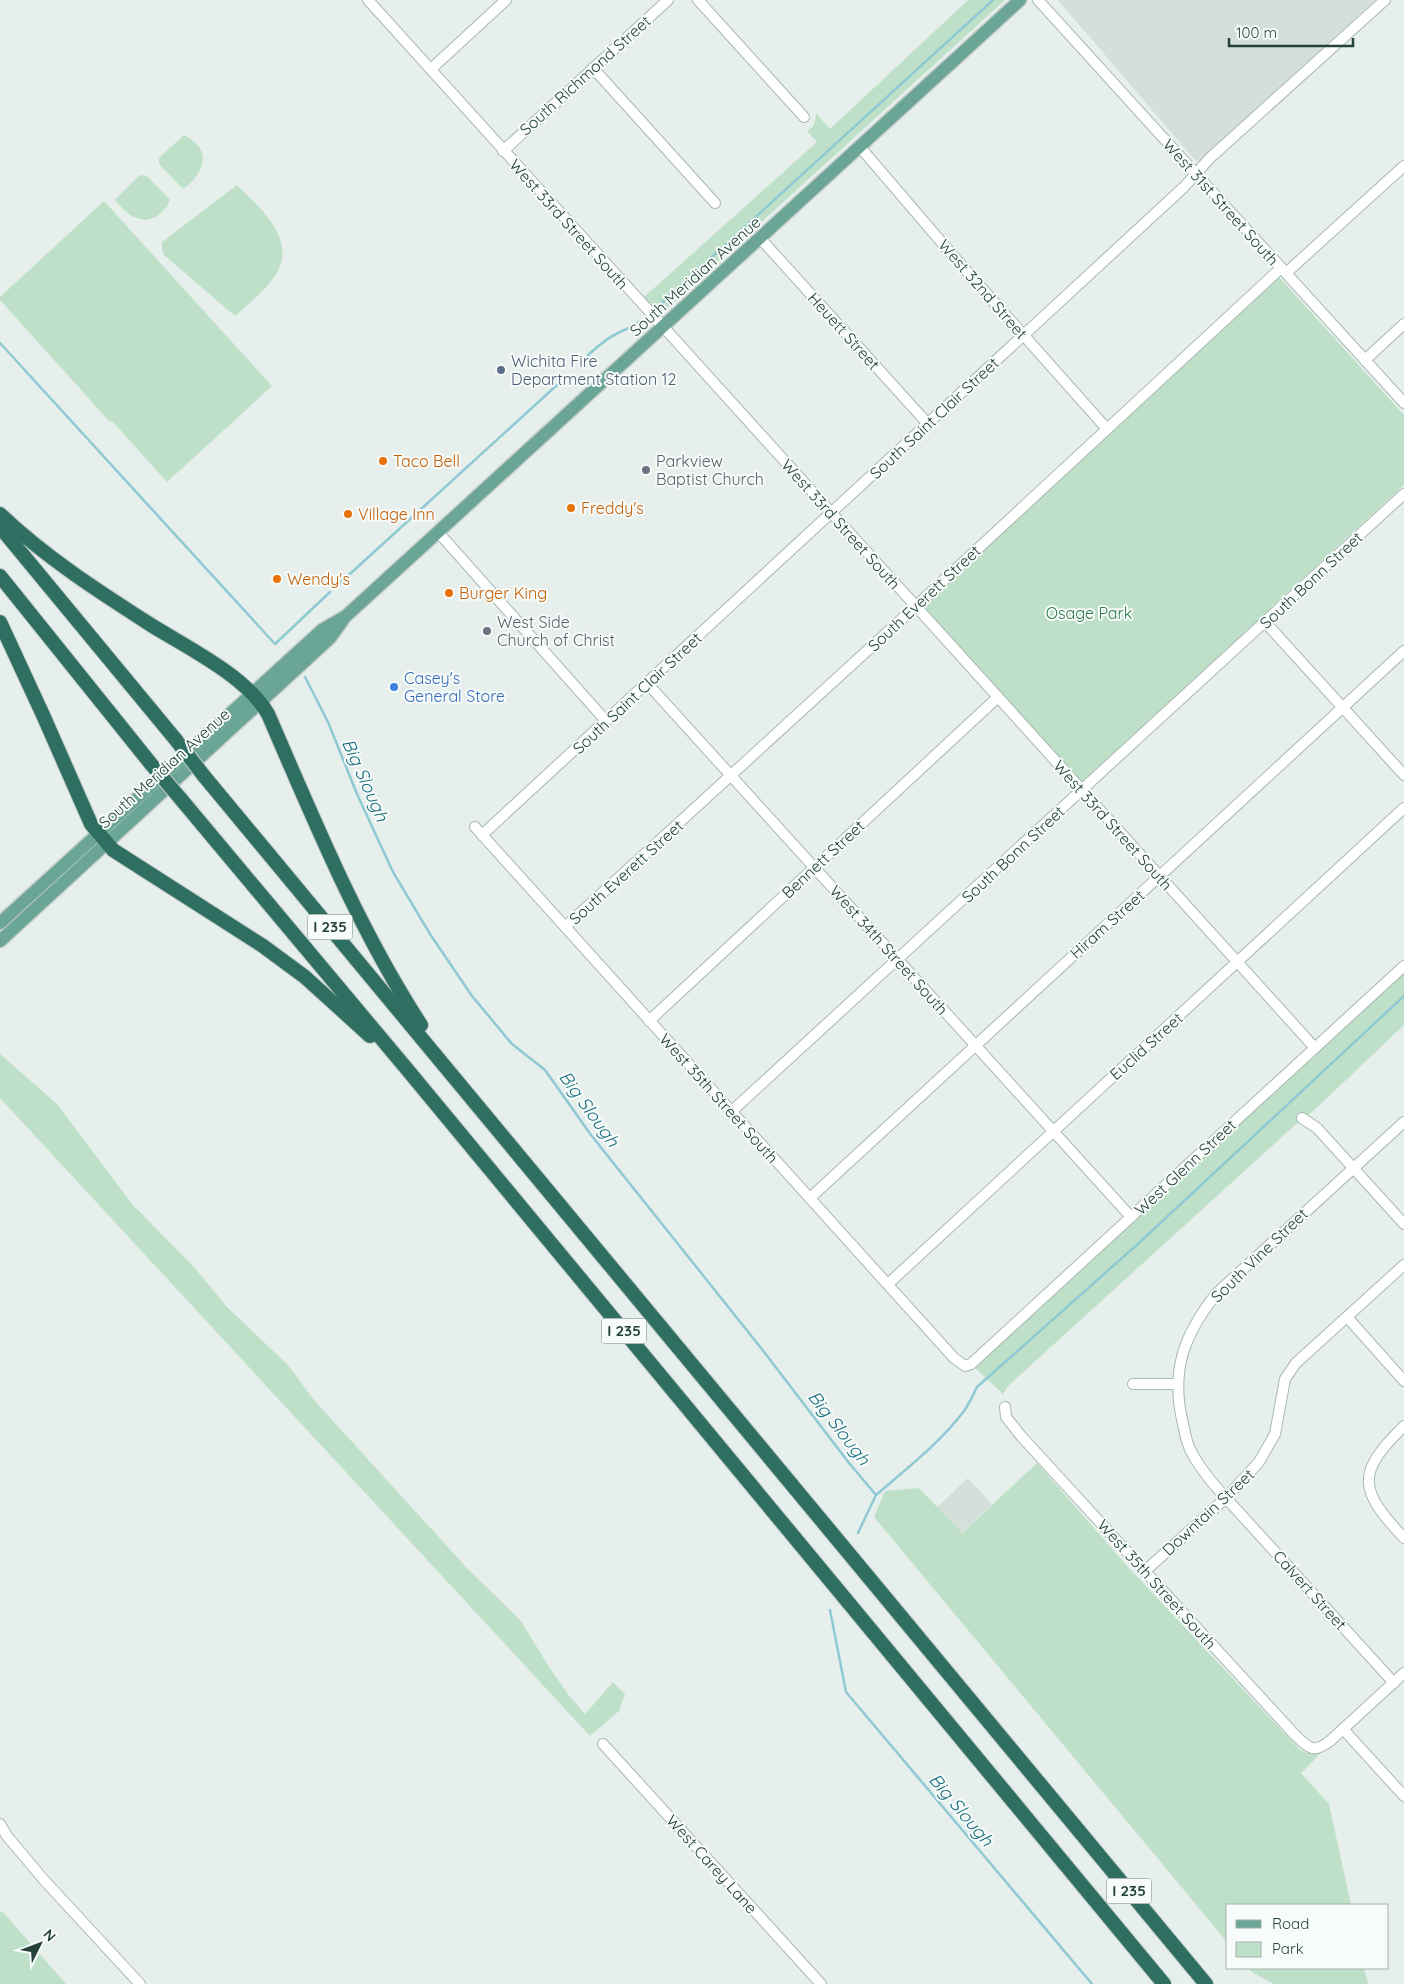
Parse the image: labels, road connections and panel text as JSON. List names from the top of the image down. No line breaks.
{"streets":{"highway":["I 235"],"main road":["South Meridian Avenue"],"street":["South Richmond Street","West 31st Street South","West 33rd Street South","West 32nd Street","Heuett Street","South Saint Clair Street","South Bonn Street","South Everett Street","Bennett Street","Hiram Street","West 34th Street South","Euclid Street","West 35th Street South","West Glenn Street","South Vine Street","Downtain Street","Calvert Street","West Carey Lane"]},"crossings":[["South Richmond Street","West 33rd Street South"],["West 31st Street South","South Saint Clair Street"],["West 31st Street South","South Everett Street"],["West 33rd Street South","South Meridian Avenue"],["West 33rd Street South","South Saint Clair Street"],["West 33rd Street South","South Bonn Street"],["West 33rd Street South","South Everett Street"],["West 33rd Street South","Bennett Street"],["West 33rd Street South","Hiram Street"],["West 33rd Street South","Euclid Street"],["West 33rd Street South","West Glenn Street"],["South Meridian Avenue","West 32nd Street"],["South Meridian Avenue","Heuett Street"],["West 32nd Street","South Saint Clair Street"],["West 32nd Street","South Everett Street"],["Heuett Street","South Saint Clair Street"],["South Saint Clair Street","West 34th Street South"],["South Saint Clair Street","West 35th Street South"],["South Bonn Street","West 34th Street South"],["South Bonn Street","West 35th Street South"],["South Everett Street","West 34th Street South"],["South Everett Street","West 35th Street South"],["Bennett Street","West 34th Street South"],["Bennett Street","West 35th Street South"],["Hiram Street","West 34th Street South"],["Hiram Street","West 35th Street South"],["West 34th Street South","Euclid Street"],["West 34th Street South","West Glenn Street"],["Euclid Street","West 35th Street South"],["West 35th Street South","West Glenn Street"],["West 35th Street South","Downtain Street"],["South Vine Street","Downtain Street"],["South Vine Street","Calvert Street"],["Downtain Street","Calvert Street"]],"water":["Big Slough"],"parks":["Osage Park"],"places":["Wichita Fire Department Station 12","Taco Bell","Parkview Baptist Church","Freddy's","Village Inn","Wendy's","Burger King","West Side Church of Christ","Casey's General Store"],"legend":["Road","Park"],"scale_bar":"100 m","north":"top right"}
